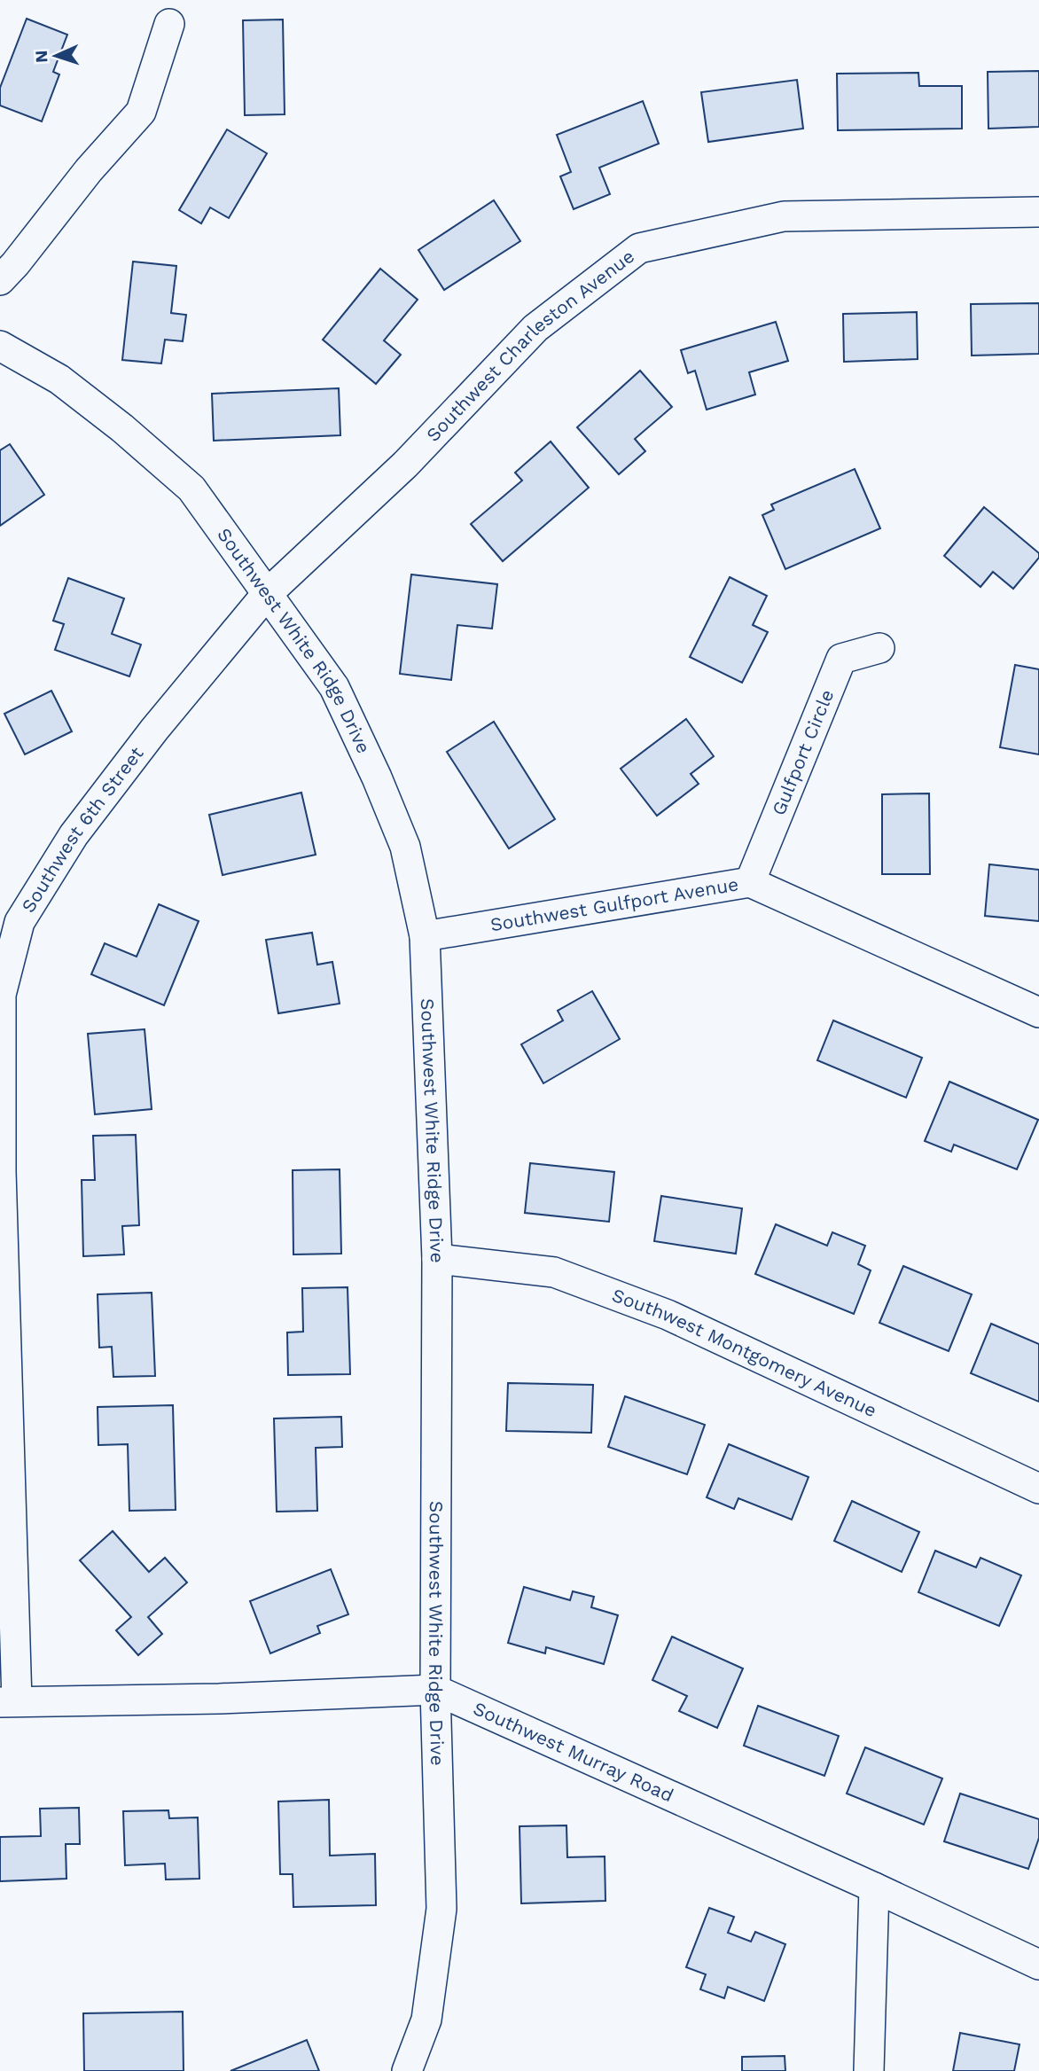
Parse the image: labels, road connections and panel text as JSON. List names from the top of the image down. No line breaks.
{"streets":{"street":["Southwest Charleston Avenue","Southwest White Ridge Drive","Gulfport Circle","Southwest 6th Street","Southwest Gulfport Avenue","Southwest Montgomery Avenue","Southwest Murray Road"]},"crossings":[["Southwest Charleston Avenue","Southwest White Ridge Drive"],["Southwest Charleston Avenue","Southwest 6th Street"],["Southwest White Ridge Drive","Southwest 6th Street"],["Southwest White Ridge Drive","Southwest Gulfport Avenue"],["Southwest White Ridge Drive","Southwest Montgomery Avenue"],["Southwest White Ridge Drive","Southwest Murray Road"],["Gulfport Circle","Southwest Gulfport Avenue"],["Southwest 6th Street","Southwest Murray Road"]],"north":"left"}
